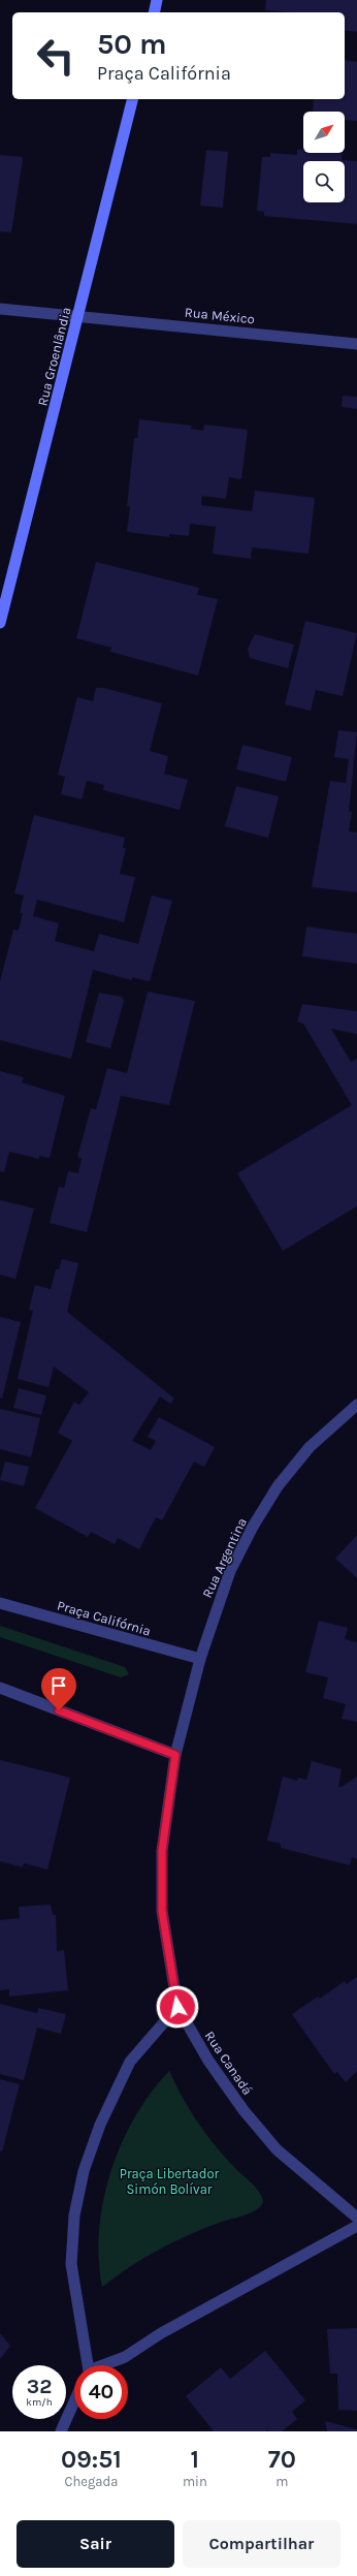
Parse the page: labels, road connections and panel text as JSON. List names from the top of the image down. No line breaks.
{"streets":{"main road":["Rua Groenlândia"],"street":["Rua México","Rua Argentina","Praça Califórnia","Rua Canadá"]},"crossings":[["Rua México","Rua Groenlândia"],["Rua Argentina","Praça Califórnia"],["Rua Argentina","Rua Canadá"]],"parks":["Praça Libertador Simón Bolívar"],"north":"top right","page":{"turn":["50 m","Praça Califórnia"],"speed":"32 km/h","limit":"40","eta":["09:51","Chegada","1","min","70","m"],"buttons":["Sair","Compartilhar"]}}
